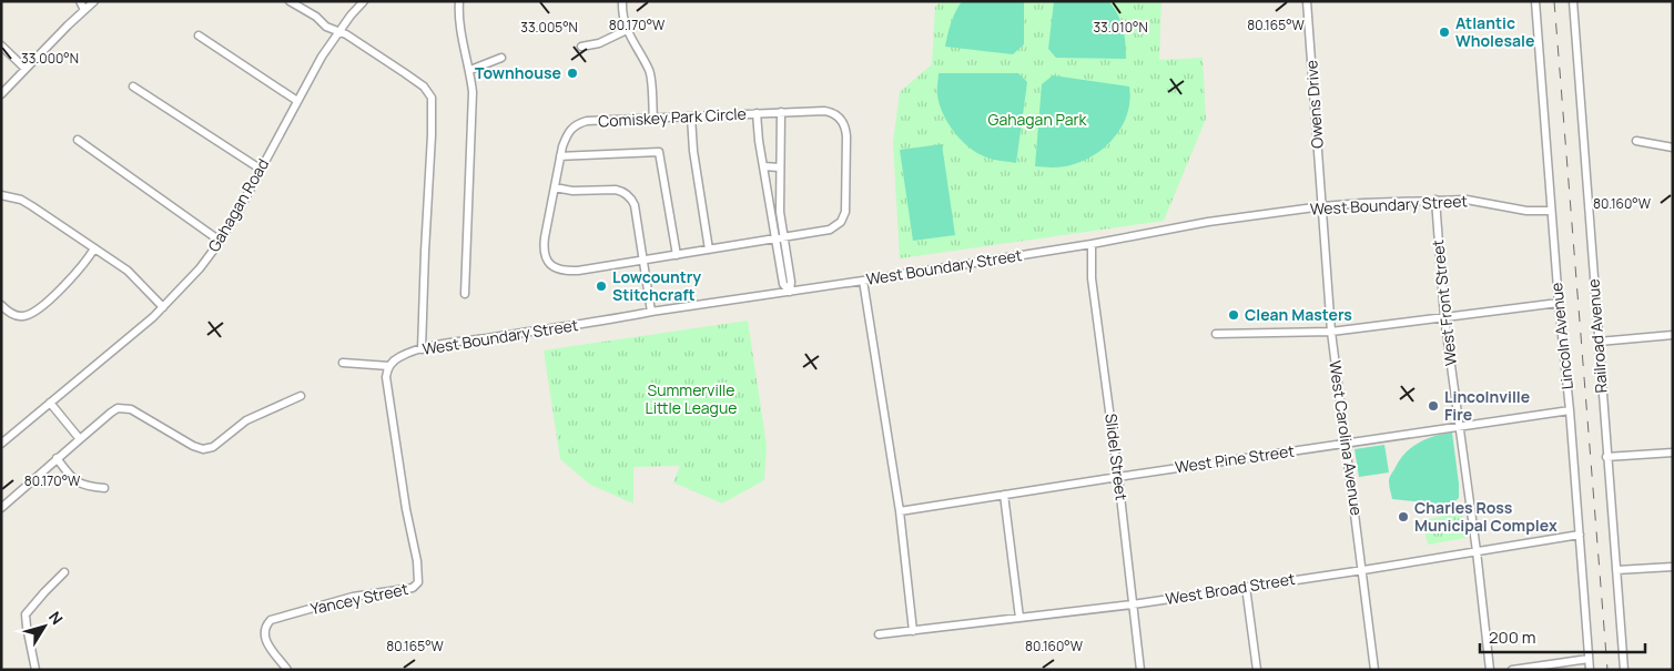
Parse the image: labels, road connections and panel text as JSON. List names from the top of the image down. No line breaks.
{"streets":{"street":["Owens Drive","Comiskey Park Circle","Gahagan Road","West Boundary Street","West Front Street","Lincoln Avenue","Railroad Avenue","West Carolina Avenue","Slidel Street","West Pine Street","West Broad Street","Yancey Street"]},"crossings":[["Owens Drive","West Boundary Street"],["Owens Drive","West Carolina Avenue"],["West Boundary Street","West Front Street"],["West Boundary Street","Lincoln Avenue"],["West Boundary Street","West Carolina Avenue"],["West Boundary Street","Slidel Street"],["West Boundary Street","Yancey Street"],["West Front Street","West Pine Street"],["West Front Street","West Broad Street"],["Lincoln Avenue","West Pine Street"],["Lincoln Avenue","West Broad Street"],["West Carolina Avenue","West Pine Street"],["West Carolina Avenue","West Broad Street"],["Slidel Street","West Pine Street"],["Slidel Street","West Broad Street"]],"parks":["Gahagan Park","Summerville Little League"],"places":["Atlantic Wholesale","Townhouse","Lowcountry Stitchcraft","Clean Masters","Lincolnville Fire","Charles Ross Municipal Complex"],"scale_bar":"200 m","north":"top right","coordinates":["80.170°W","80.165°W","33.005°N","33.010°N","33.000°N","80.160°W"]}
